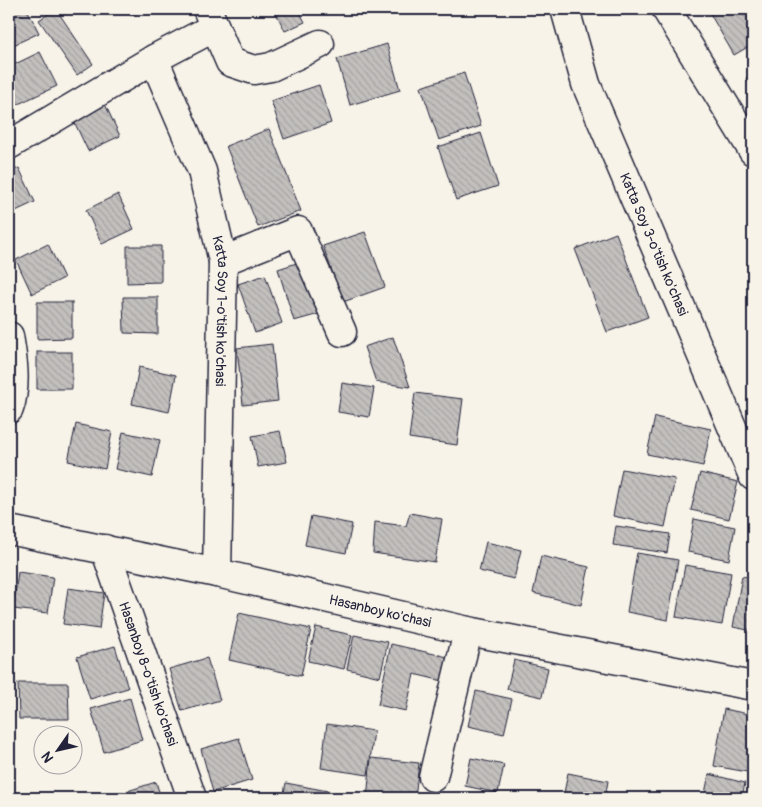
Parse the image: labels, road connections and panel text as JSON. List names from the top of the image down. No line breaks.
{"streets":{"street":["Katta Soy 3-o'tish ko'chasi","Katta Soy 1-o'tish ko'chasi","Hasanboy ko'chasi","Hasanboy 8-o'tish ko'chasi"]},"crossings":[["Katta Soy 1-o'tish ko'chasi","Hasanboy ko'chasi"],["Hasanboy ko'chasi","Hasanboy 8-o'tish ko'chasi"]],"north":"bottom left"}
